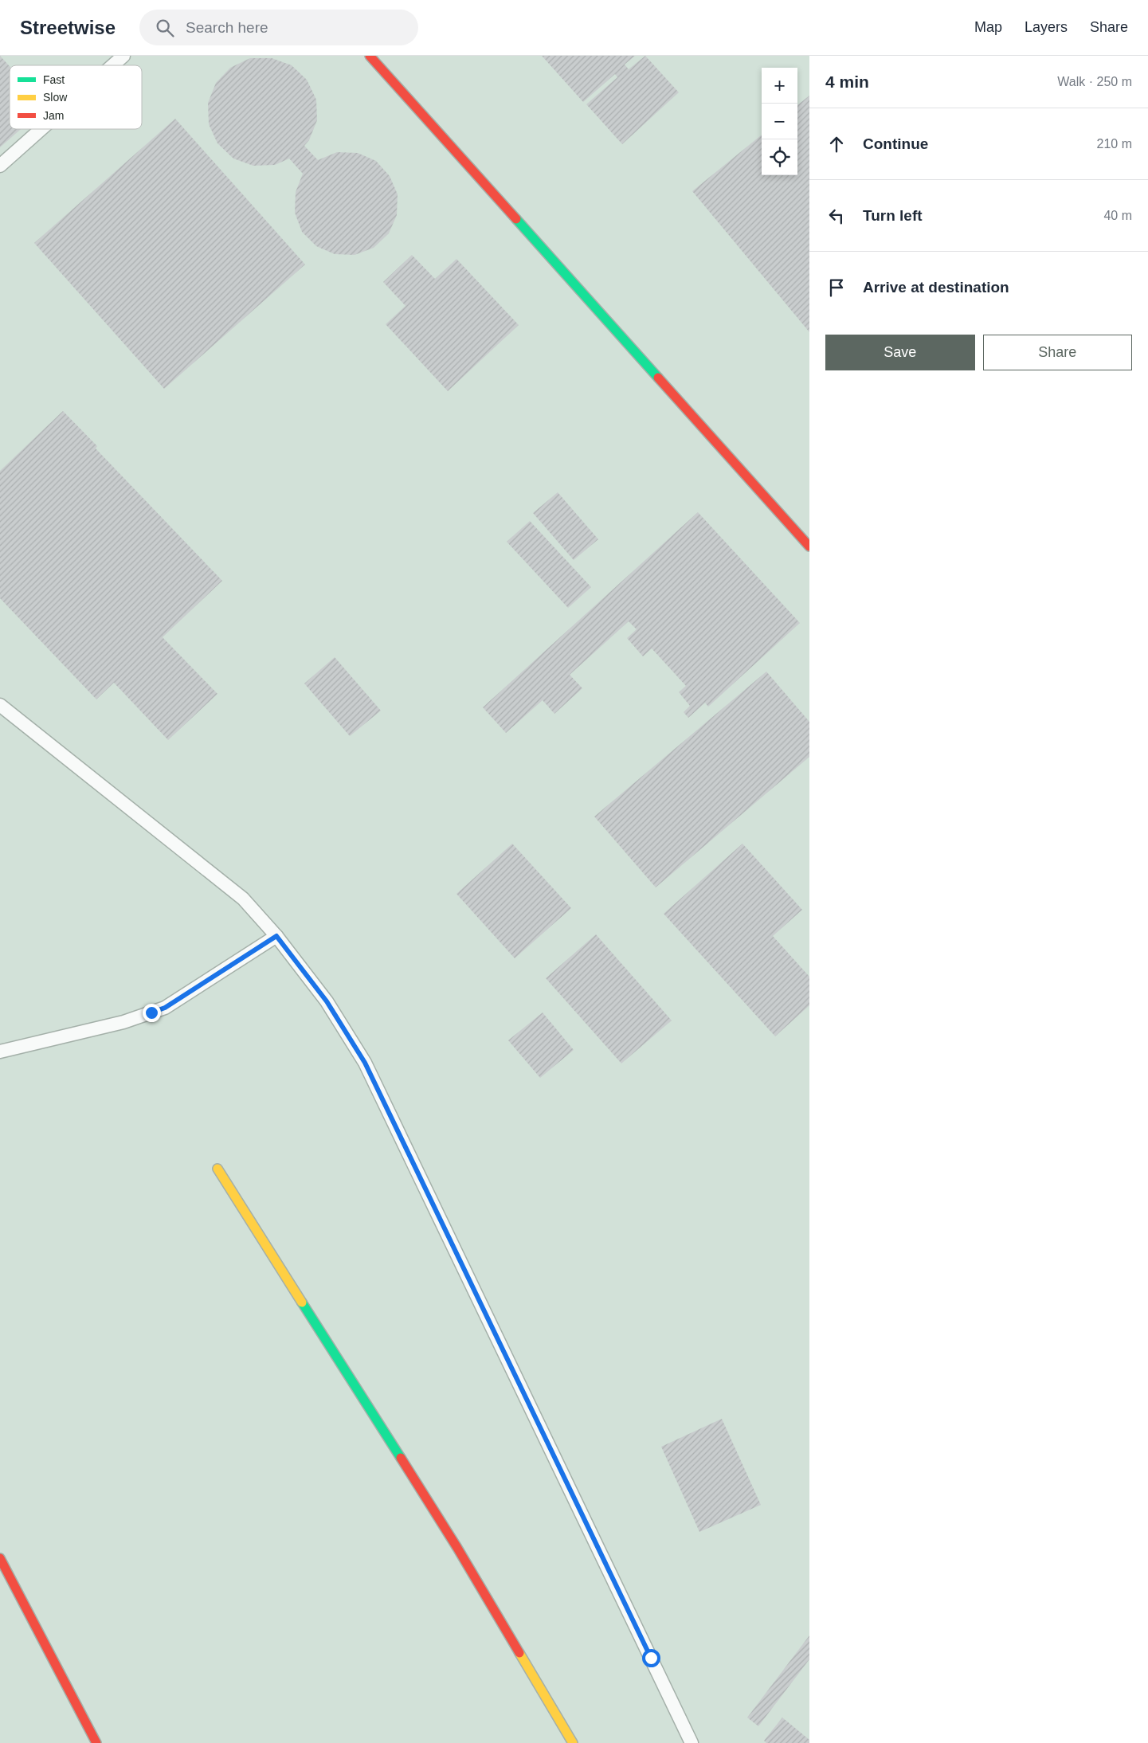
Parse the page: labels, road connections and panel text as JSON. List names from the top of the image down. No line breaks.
{"legend":["Fast","Slow","Jam"],"page":{"header":"Streetwise","search":"Search here","nav":["Map","Layers","Share"],"heading":["4 min","Walk · 250 m"],"map_buttons":["+","−"],"list":[["Continue","210 m"],["Turn left","40 m"],"Arrive at destination"],"buttons":["Save","Share"]}}
